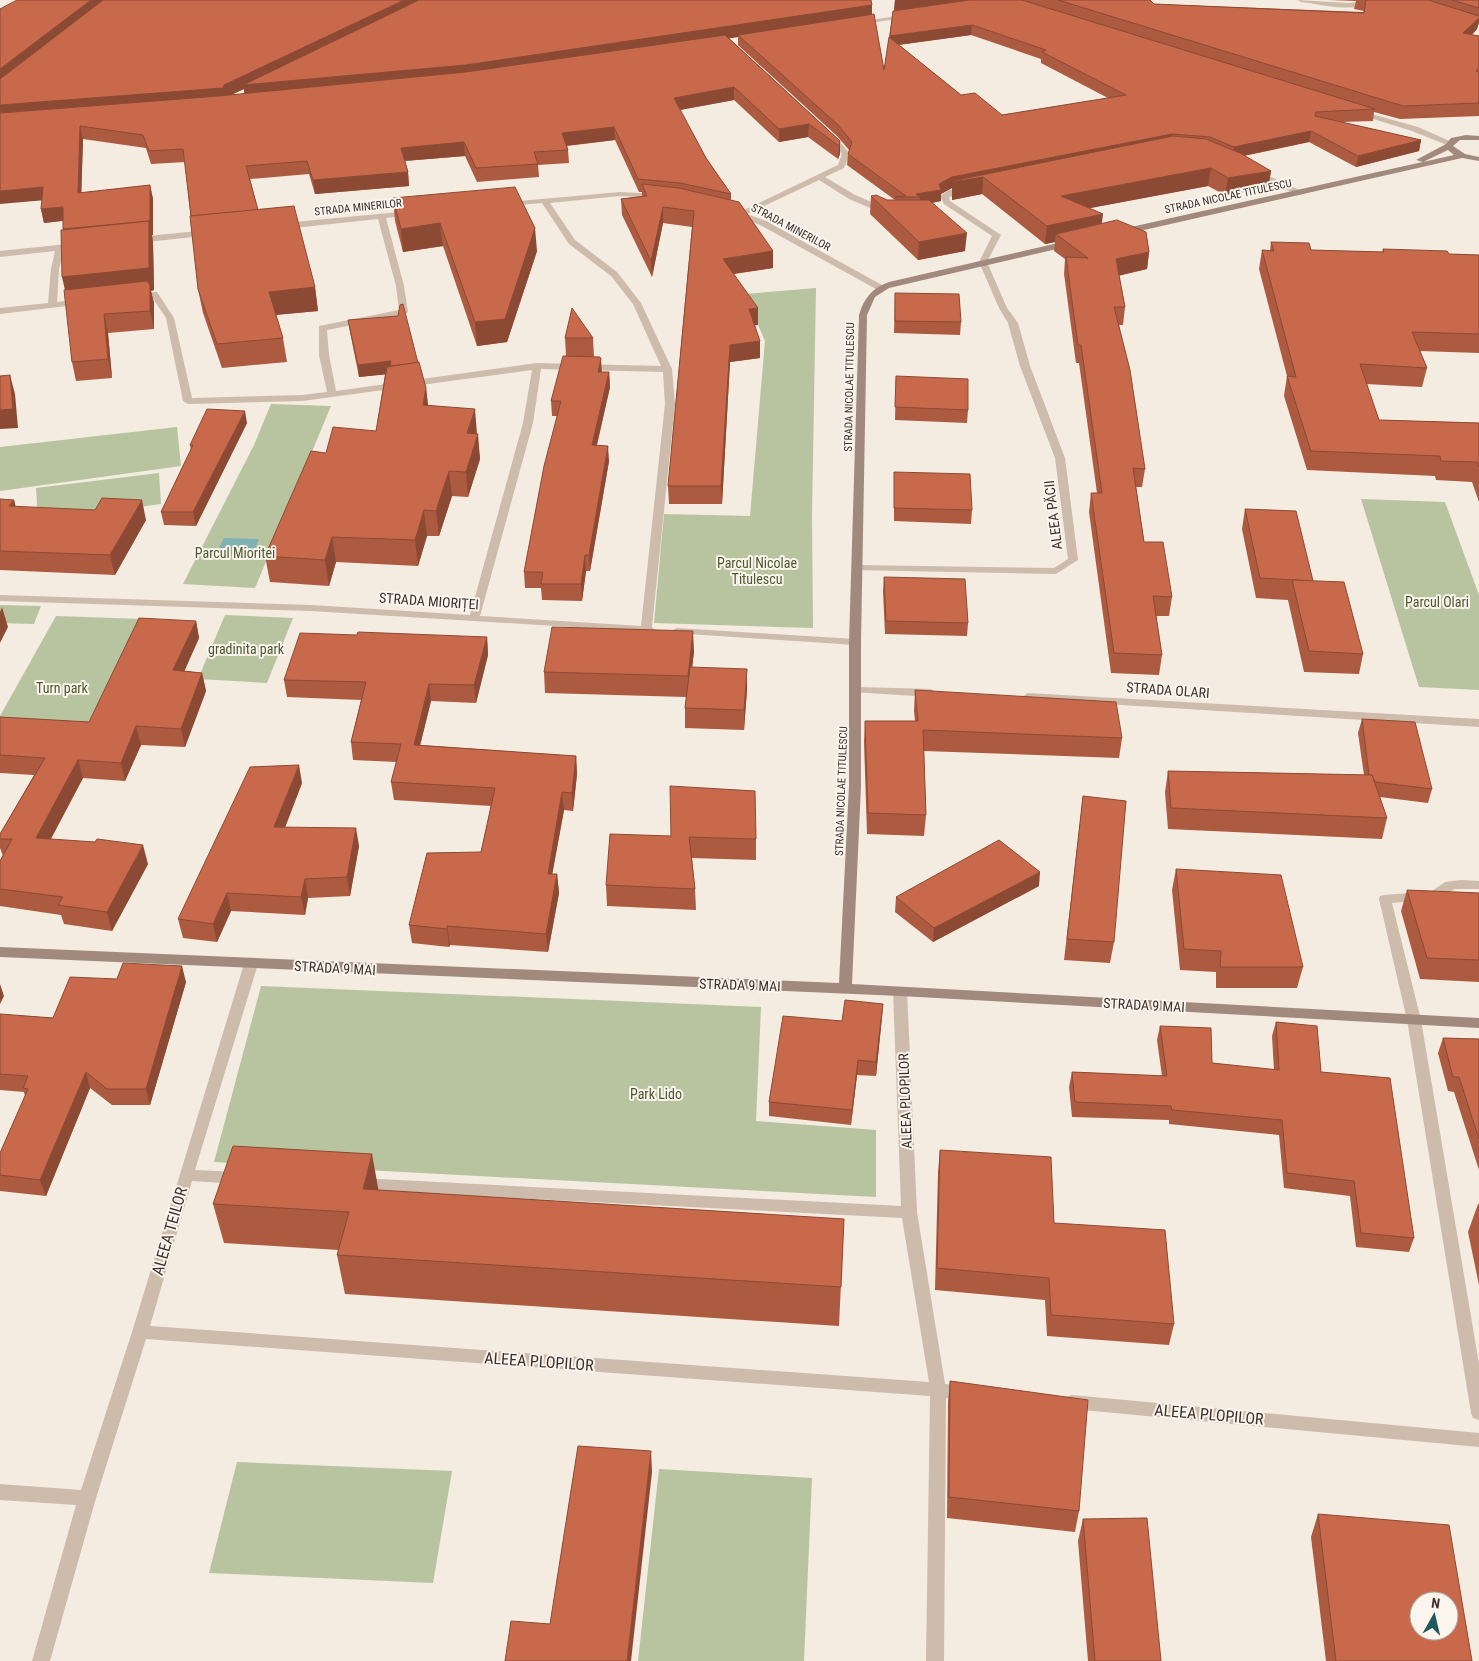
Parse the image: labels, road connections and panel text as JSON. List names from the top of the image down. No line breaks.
{"streets":{"main road":["STRADA NICOLAE TITULESCU","STRADA 9 MAI"],"street":["STRADA MINERILOR","ALEEA PĂCII","STRADA MIORIȚEI","STRADA OLARI","ALEEA PLOPILOR","ALEEA TEILOR"]},"crossings":[["STRADA NICOLAE TITULESCU","STRADA MINERILOR"],["STRADA NICOLAE TITULESCU","ALEEA PĂCII"],["STRADA NICOLAE TITULESCU","STRADA MIORIȚEI"],["STRADA NICOLAE TITULESCU","STRADA 9 MAI"],["STRADA 9 MAI","ALEEA PLOPILOR"],["STRADA 9 MAI","ALEEA TEILOR"],["ALEEA PLOPILOR","ALEEA TEILOR"]],"parks":["Parcul Mioritei","Parcul Nicolae Titulescu","Parcul Olari","gradinita park","Turn park","Park Lido"],"north":"top"}
